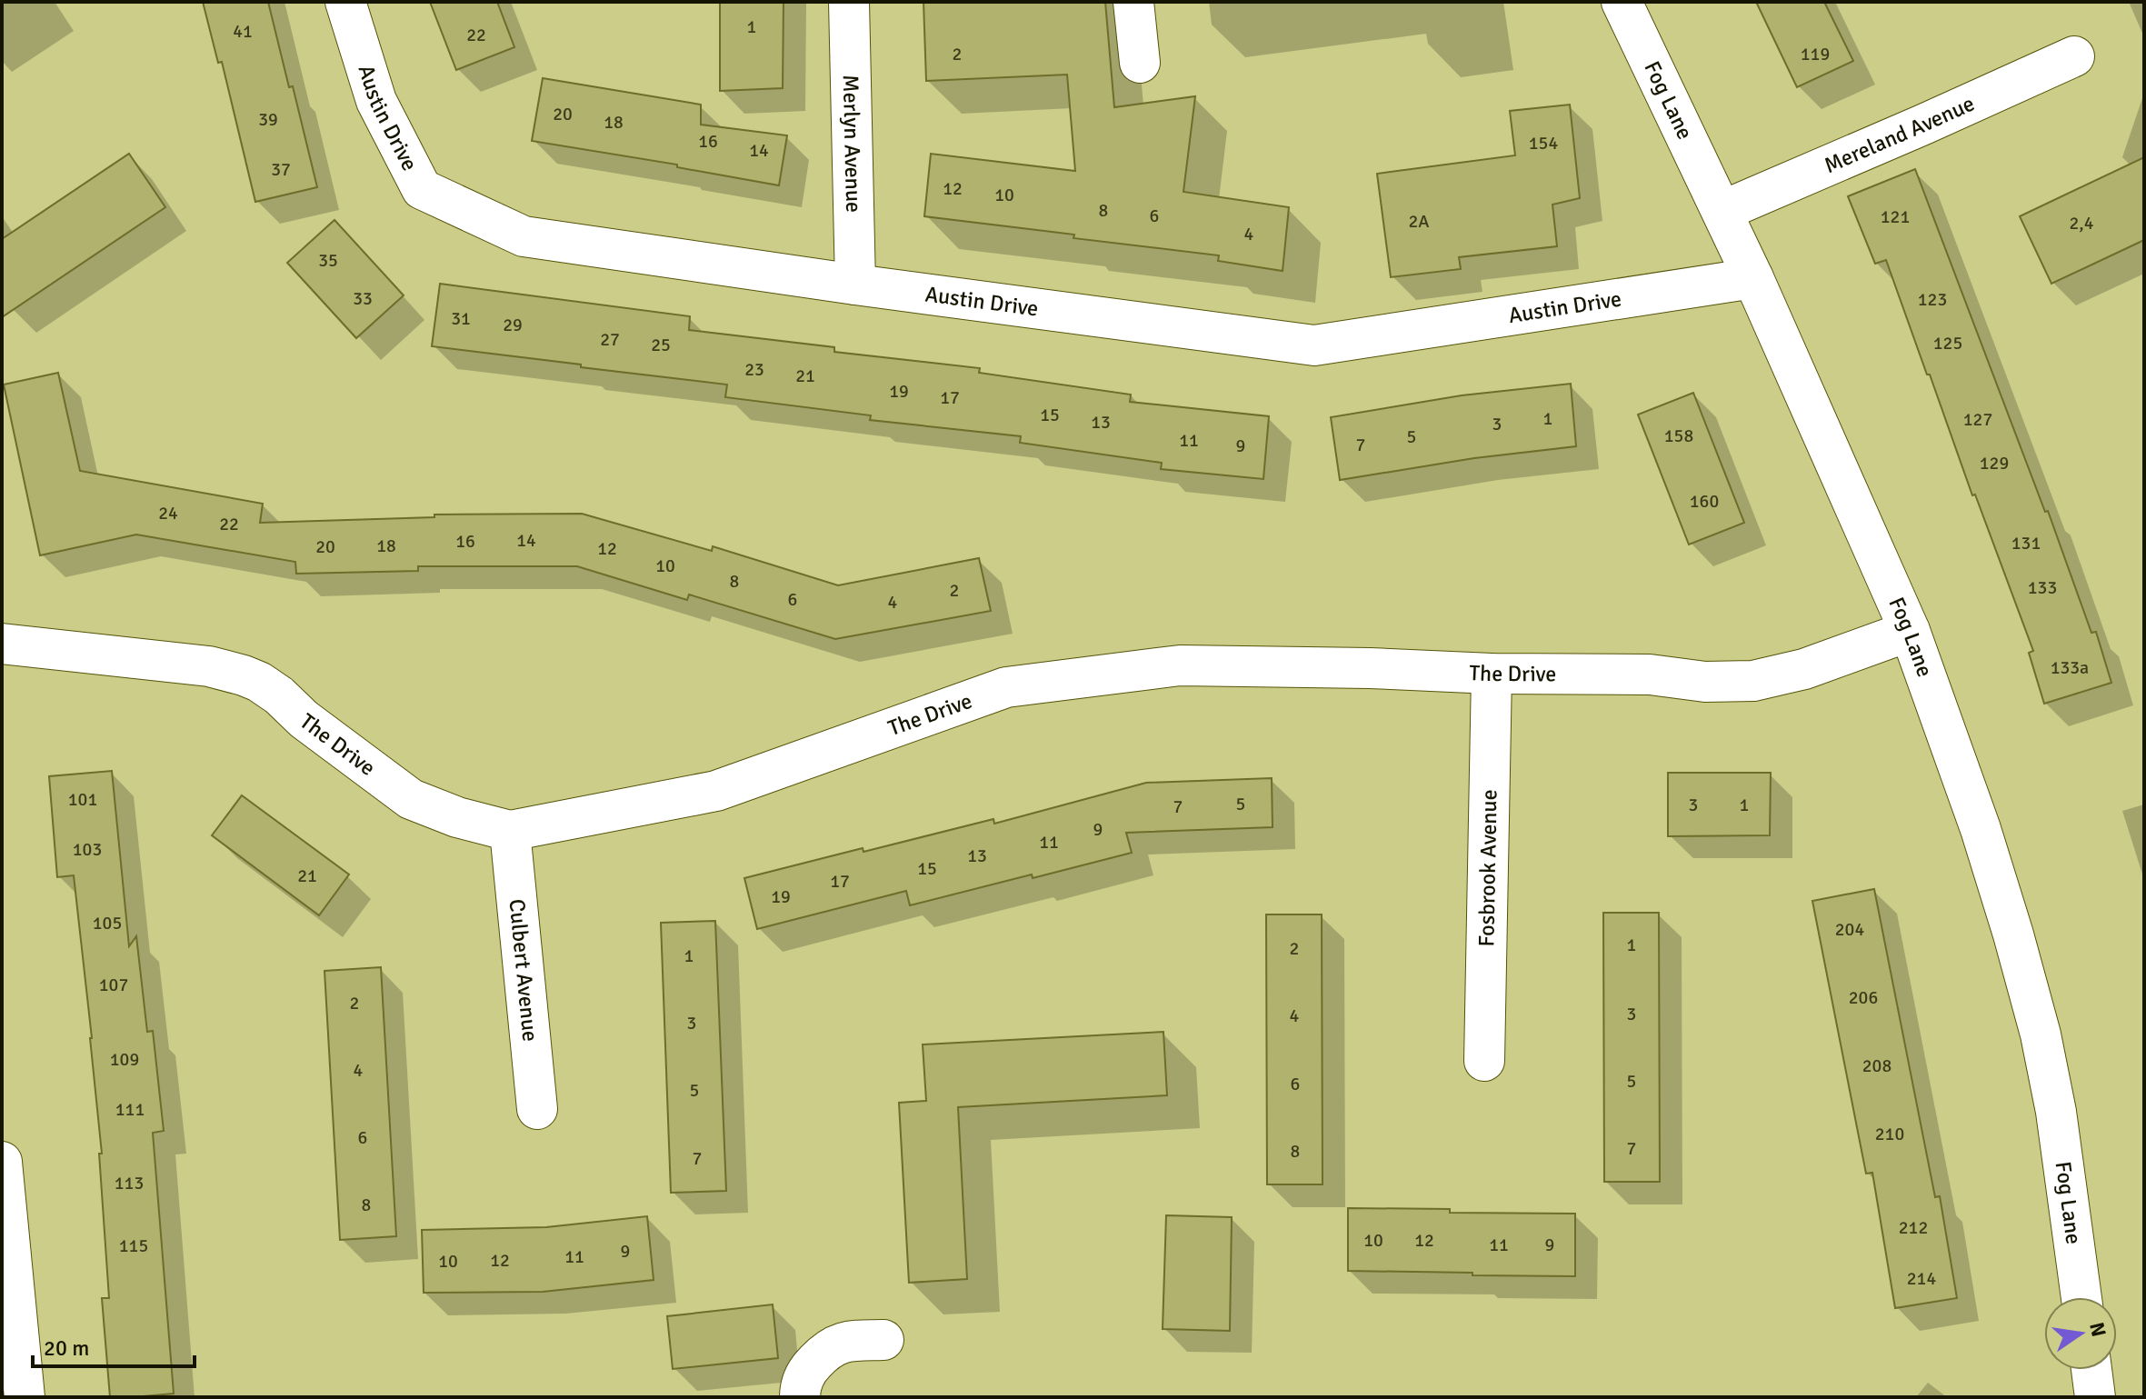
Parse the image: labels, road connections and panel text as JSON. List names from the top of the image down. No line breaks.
{"streets":{"street":["Fog Lane","Austin Drive","Mereland Avenue","Merlyn Avenue","The Drive","Fosbrook Avenue","Culbert Avenue"]},"crossings":[["Fog Lane","Austin Drive"],["Fog Lane","Mereland Avenue"],["Fog Lane","The Drive"],["Austin Drive","Merlyn Avenue"],["The Drive","Fosbrook Avenue"],["The Drive","Culbert Avenue"]],"house_numbers":["1","41","22","2","119","20","39","18","16","154","14","37","12","10","8","6","121","2A","2,4","4","35","33","123","31","29","27","125","25","23","21","19","17","15","1","127","13","3","158","5","11","7","9","129","160","24","22","14","16","131","18","20","12","10","8","133","2","6","4","133a","101","5","3","1","7","9","11","103","13","15","21","17","19","105","204","1","2","1","107","206","2","3","4","3","109","208","4","5","6","5","111","210","6","7","8","7","113","8","212","10","12","11","9","115","9","11","12","10","214"],"scale_bar":"20 m","north":"right"}
